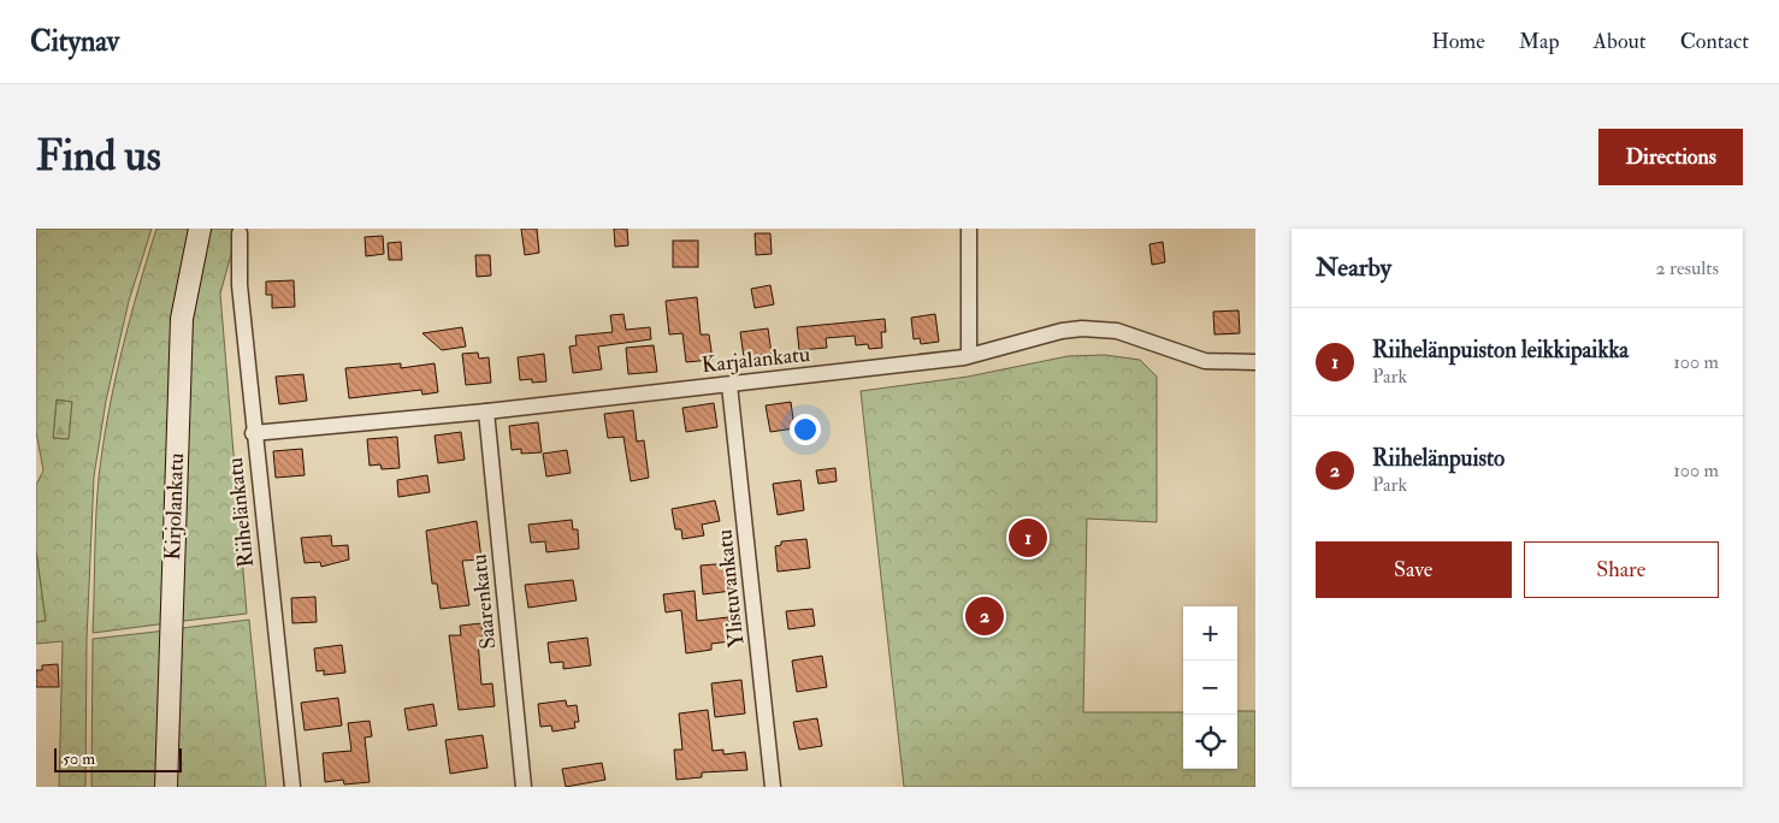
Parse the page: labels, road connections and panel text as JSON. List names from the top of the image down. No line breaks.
{"streets":{"main road":["Kirjolankatu"],"street":["Karjalankatu","Riihelänkatu","Ylistuvankatu","Saarenkatu"]},"crossings":[["Karjalankatu","Riihelänkatu"],["Karjalankatu","Ylistuvankatu"],["Karjalankatu","Saarenkatu"]],"scale_bar":"50 m","page":{"header":"Citynav","nav":["Home","Map","About","Contact"],"buttons":["Directions",["Save","Share"]],"title":"Find us","heading":["Nearby","2 results"],"list":[{"mark":"1","name":"Riihelänpuiston leikkipaikka","note":"Park","value":"100 m"},{"mark":"2","name":"Riihelänpuisto","note":"Park","value":"100 m"}],"pins":["1","2"],"map_buttons":["+","−"],"scale":"50 m"}}
